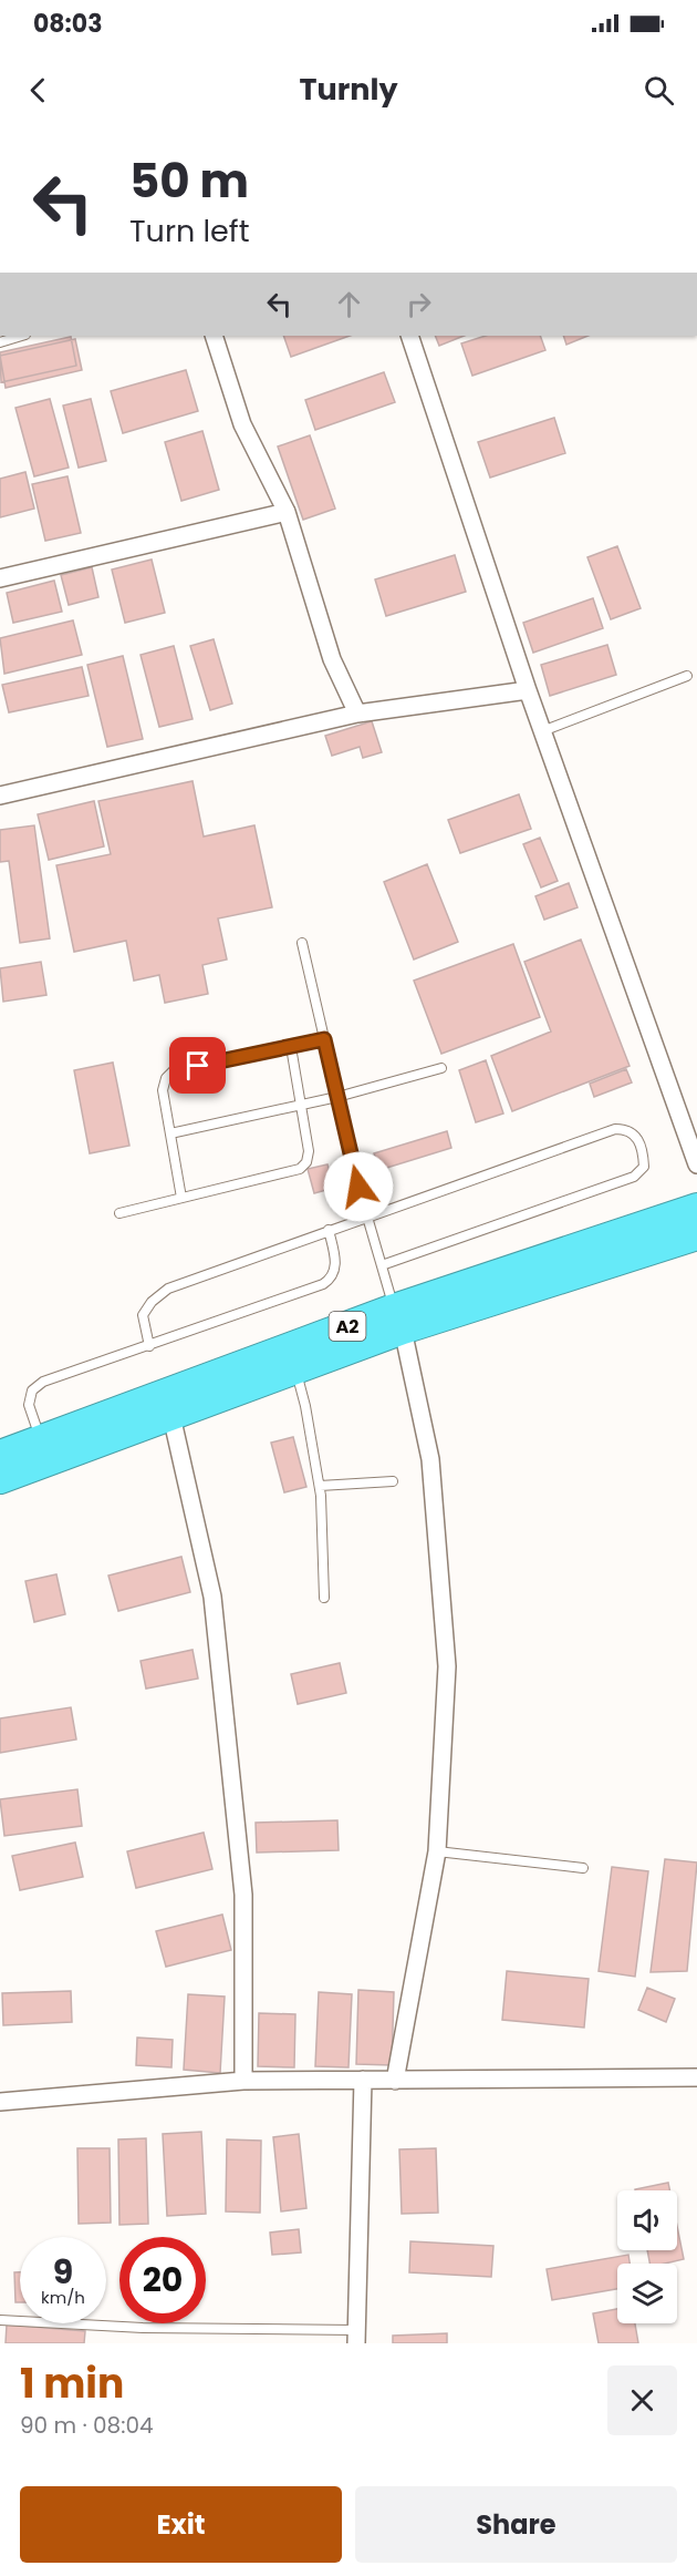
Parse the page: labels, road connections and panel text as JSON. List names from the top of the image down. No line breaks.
{"streets":{"highway":["A2"]},"page":{"status":"08:03","header":"Turnly","turn":["50 m","Turn left"],"speed":"9 km/h","limit":"20","heading":["1 min","90 m · 08:04"],"buttons":["Exit","Share"]}}
